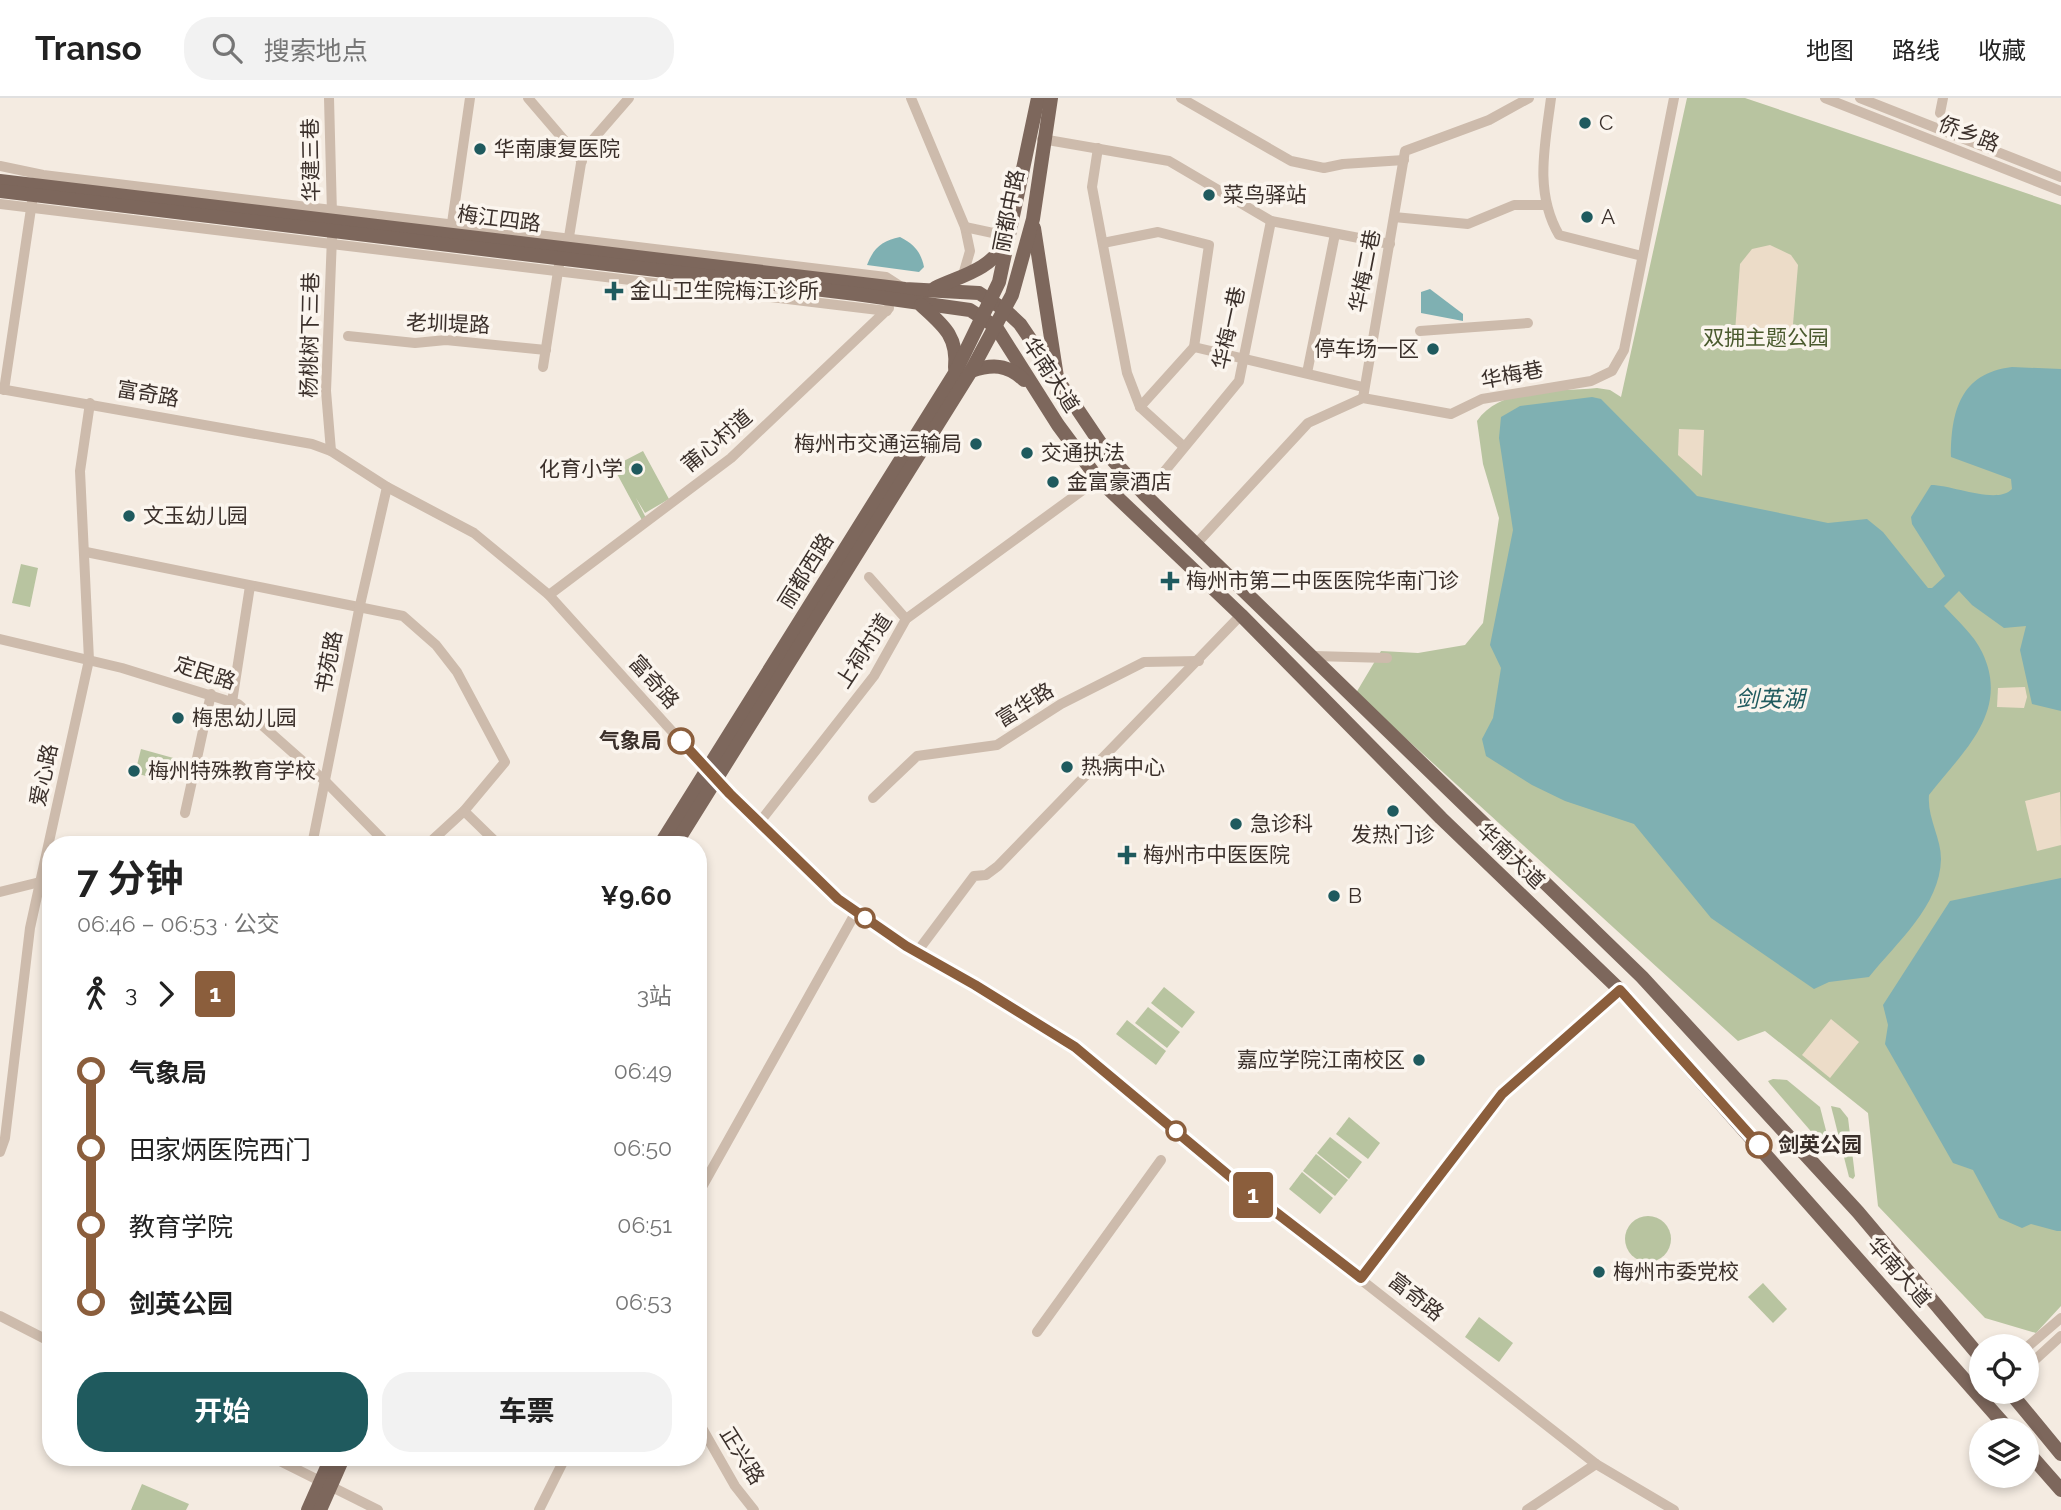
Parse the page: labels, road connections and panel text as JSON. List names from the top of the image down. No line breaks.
{"streets":{"main road":["丽都中路","梅江四路","华南大道","丽都西路"],"street":["侨乡路","华建三巷","华梅二巷","老圳堤路","华梅一巷","杨桃树下三巷","华梅巷","富奇路","莆心村道","上祠村道","书苑路","定民路","富华路","爱心路","正兴路"]},"crossings":[["华建三巷","梅江四路"],["华建三巷","杨桃树下三巷"],["丽都中路","梅江四路"],["丽都中路","华南大道"],["丽都中路","丽都西路"],["梅江四路","杨桃树下三巷"],["梅江四路","华南大道"],["梅江四路","莆心村道"],["梅江四路","丽都西路"],["华梅二巷","华梅巷"],["华梅一巷","华南大道"],["华梅一巷","华梅巷"],["杨桃树下三巷","富奇路"],["华南大道","丽都西路"],["华南大道","上祠村道"],["富奇路","莆心村道"],["富奇路","丽都西路"],["富奇路","上祠村道"],["富奇路","书苑路"],["富奇路","爱心路"],["书苑路","定民路"],["定民路","爱心路"]],"water":["剑英湖"],"parks":["双拥主题公园"],"places":{"other":["C","华南康复医院","菜鸟驿站","A","停车场一区","梅州市交通运输局","交通执法","化育小学","金富豪酒店","文玉幼儿园","梅思幼儿园","气象局","热病中心","梅州特殊教育学校","发热门诊","急诊科","B","嘉应学院江南校区","剑英公园","梅州市委党校"],"health":["金山卫生院梅江诊所","梅州市第二中医医院华南门诊","梅州市中医医院"]},"lines":["bus line 1"],"page":{"header":"Transo","search":"搜索地点","nav":["地图","路线","收藏"],"on_map":"1","heading":["7 分钟","06:46 – 06:53 · 公交","¥9.60"],"legs":["3","1","3站"],"list":[{"name":"气象局","value":"06:49"},{"name":"田家炳医院西门","value":"06:50"},{"name":"教育学院","value":"06:51"},{"name":"剑英公园","value":"06:53"}],"buttons":["开始","车票"]}}
